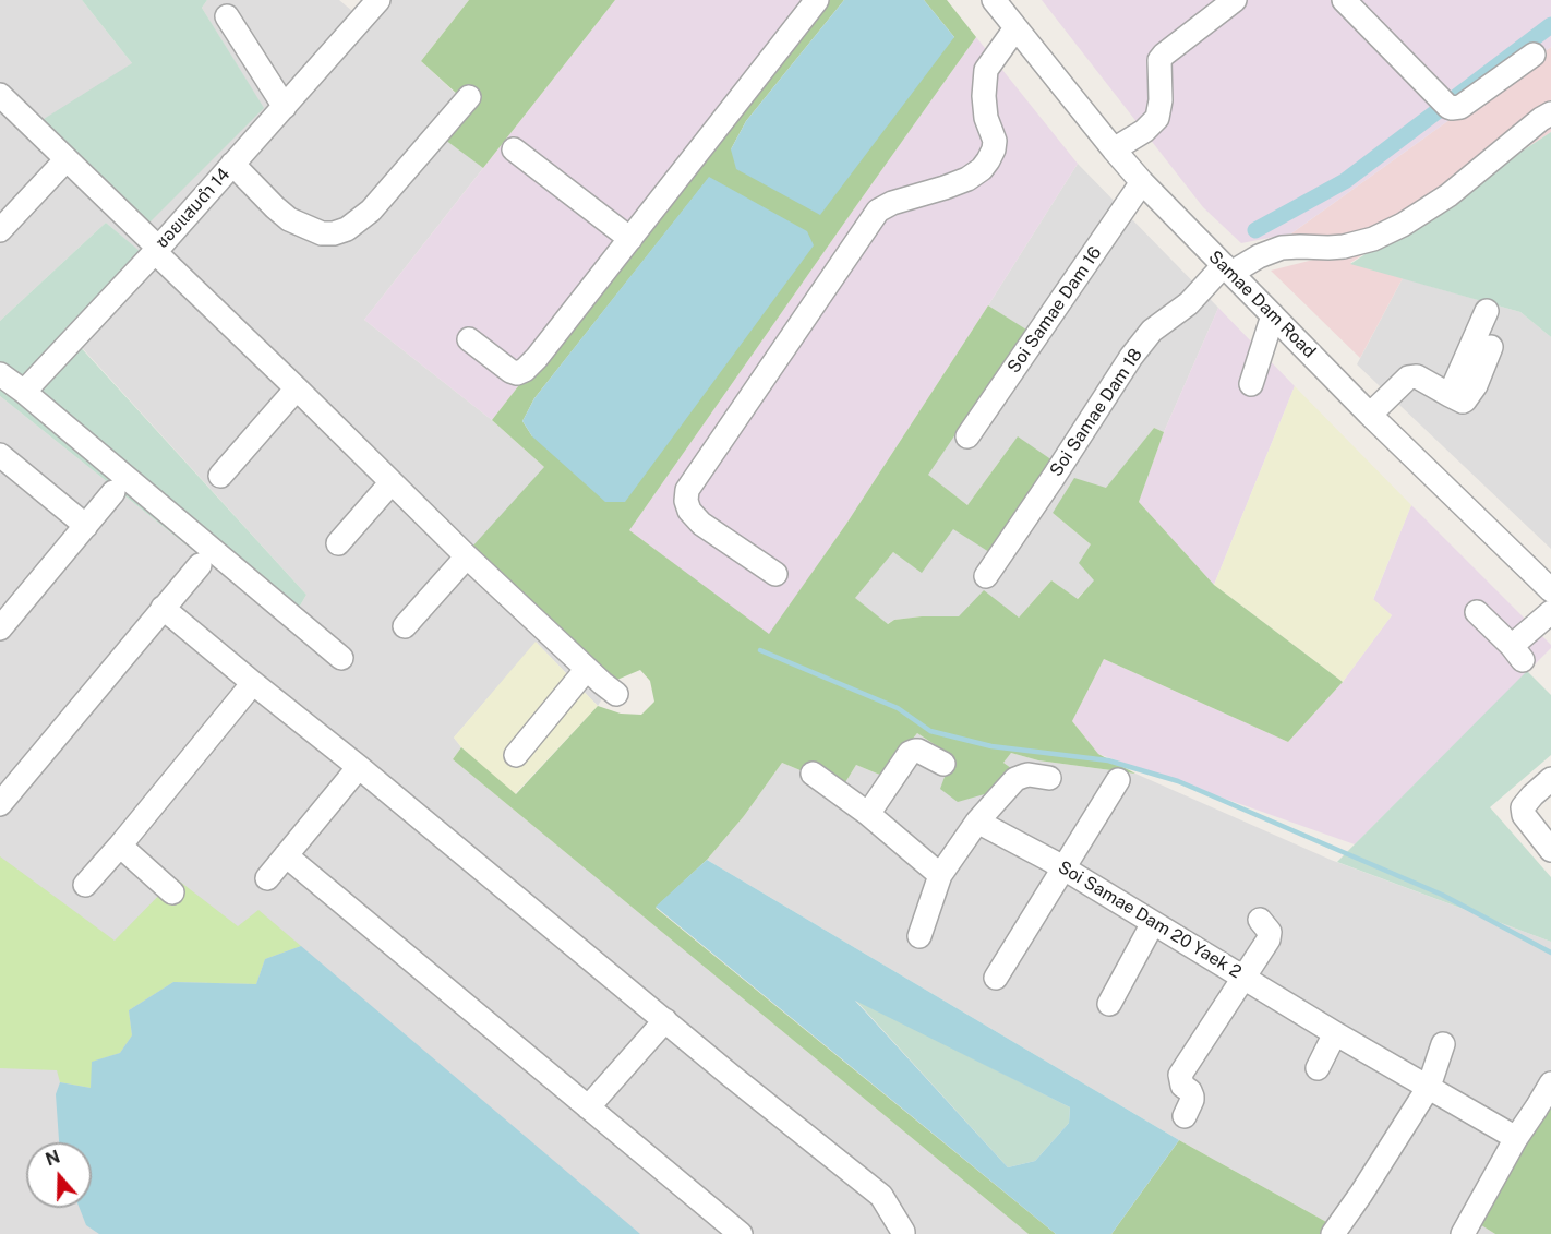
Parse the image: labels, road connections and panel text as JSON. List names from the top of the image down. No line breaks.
{"streets":{"street":["ซอยแสมดำ 14","Samae Dam Road","Soi Samae Dam 16","Soi Samae Dam 18","Soi Samae Dam 20 Yaek 2"]},"crossings":[["Samae Dam Road","Soi Samae Dam 16"],["Samae Dam Road","Soi Samae Dam 18"]],"north":"top"}
